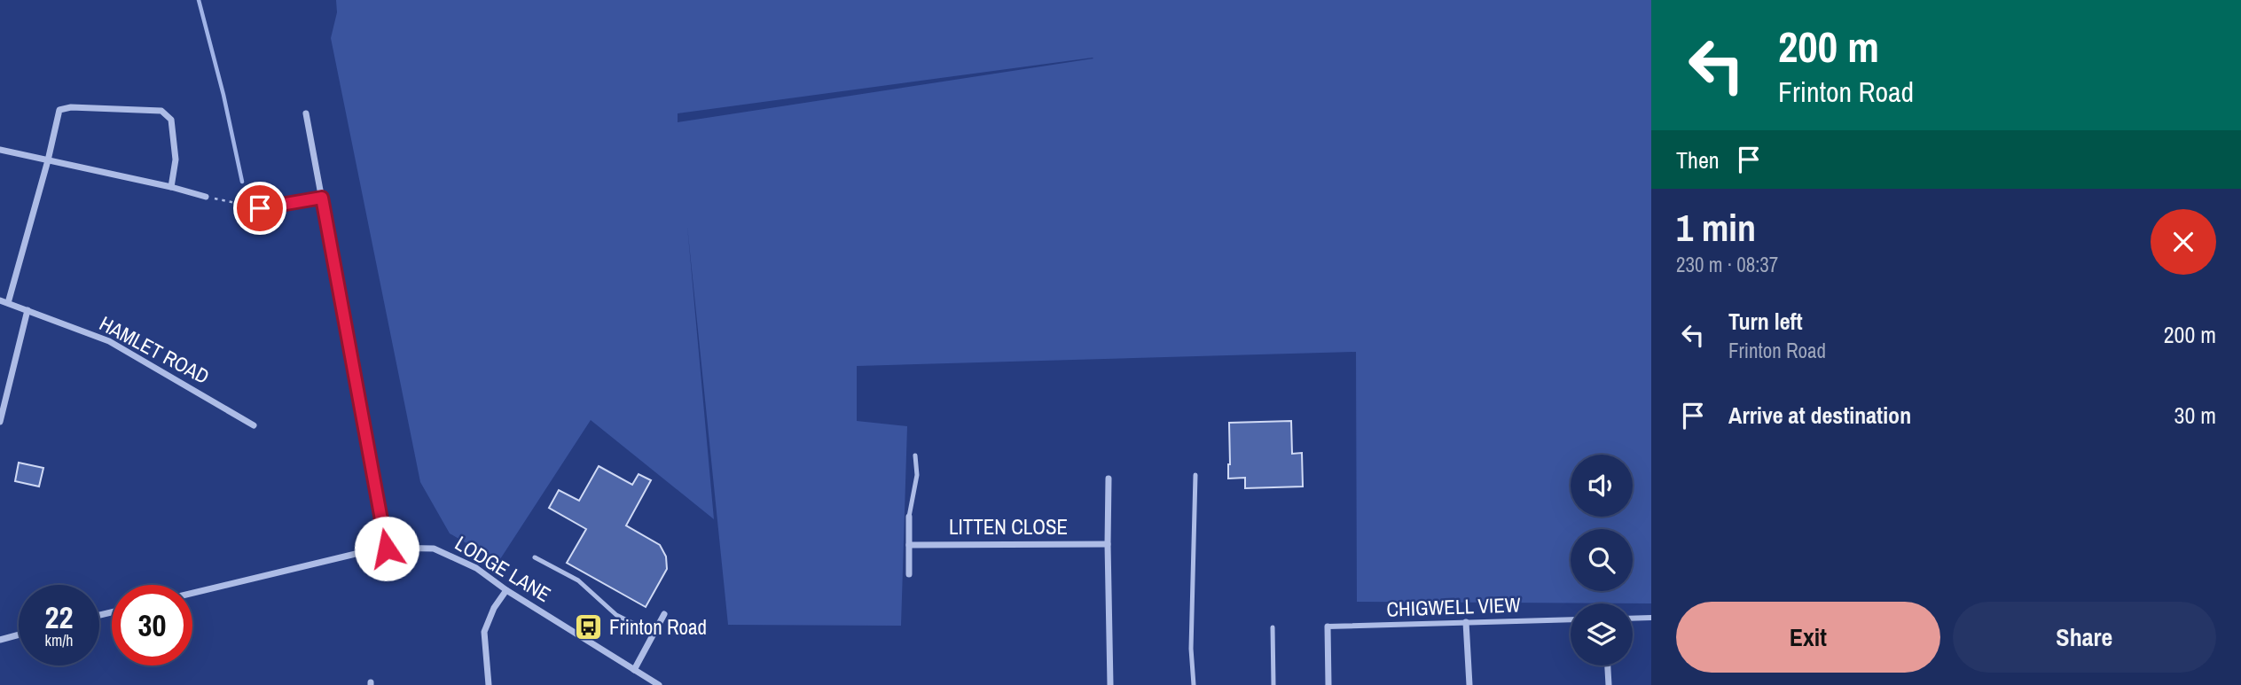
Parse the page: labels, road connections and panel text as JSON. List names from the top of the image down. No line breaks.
{"streets":{"street":["HAMLET ROAD","LITTEN CLOSE","LODGE LANE","CHIGWELL VIEW"]},"places":{"bus stop":["Frinton Road"]},"page":{"turn":["200 m","Frinton Road"],"then":"Then","heading":["1 min","230 m · 08:37"],"list":[{"name":"Turn left","note":"Frinton Road","value":"200 m"},{"name":"Arrive at destination","value":"30 m"}],"speed":"22 km/h","limit":"30","buttons":["Exit","Share"]}}
